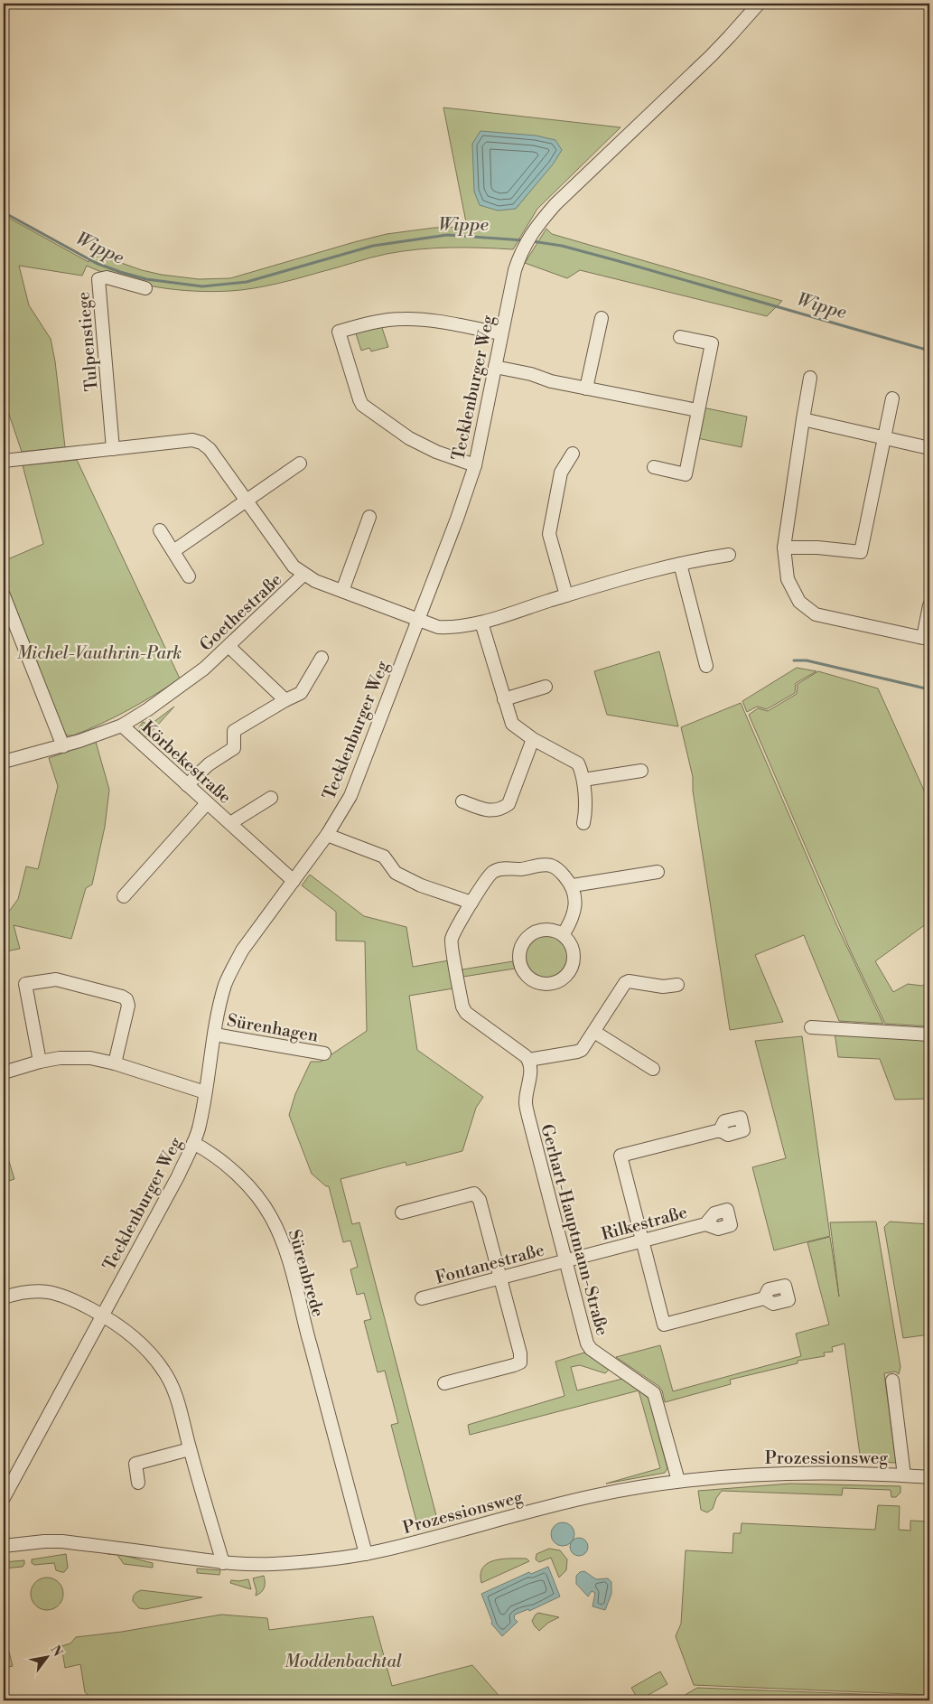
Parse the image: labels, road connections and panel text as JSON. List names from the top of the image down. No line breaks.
{"streets":{"street":["Tulpenstiege","Tecklenburger Weg","Goethestraße","Körbekestraße","Sürenhagen","Rilkestraße","Gerhart-Hauptmann-Straße","Fontanestraße","Sürenbrede","Prozessionsweg"]},"crossings":[["Tecklenburger Weg","Körbekestraße"],["Tecklenburger Weg","Sürenhagen"],["Tecklenburger Weg","Sürenbrede"],["Goethestraße","Körbekestraße"],["Rilkestraße","Gerhart-Hauptmann-Straße"],["Rilkestraße","Fontanestraße"],["Gerhart-Hauptmann-Straße","Fontanestraße"],["Gerhart-Hauptmann-Straße","Prozessionsweg"],["Sürenbrede","Prozessionsweg"]],"water":["Wippe"],"parks":["Michel-Vauthrin-Park","Moddenbachtal"],"north":"top right"}
